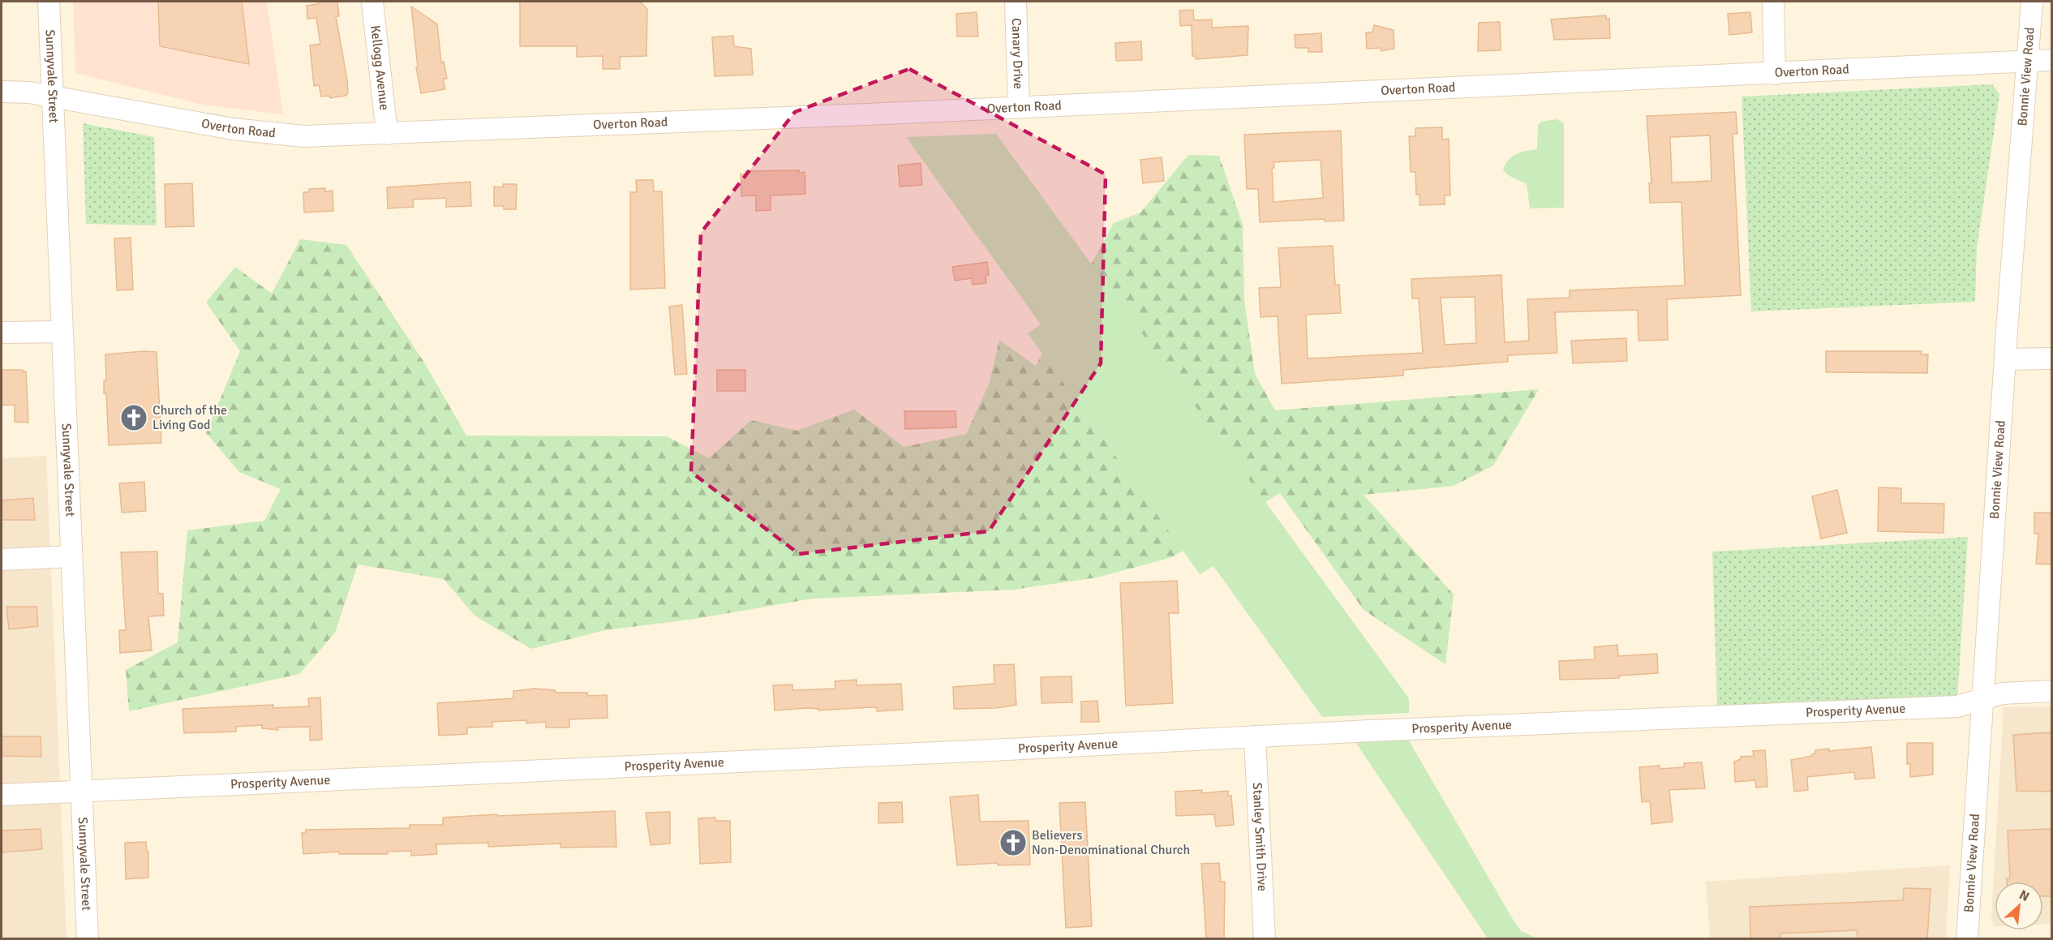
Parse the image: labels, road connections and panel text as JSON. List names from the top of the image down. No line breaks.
{"streets":{"street":["Canary Drive","Kellogg Avenue","Overton Road","Sunnyvale Street","Bonnie View Road","Prosperity Avenue","Stanley Smith Drive"]},"crossings":[["Canary Drive","Overton Road"],["Kellogg Avenue","Overton Road"],["Overton Road","Sunnyvale Street"],["Overton Road","Bonnie View Road"],["Sunnyvale Street","Prosperity Avenue"],["Bonnie View Road","Prosperity Avenue"],["Prosperity Avenue","Stanley Smith Drive"]],"places":{"church":["Church of the Living God","Believers Non-Denominational Church"]},"north":"top right"}
